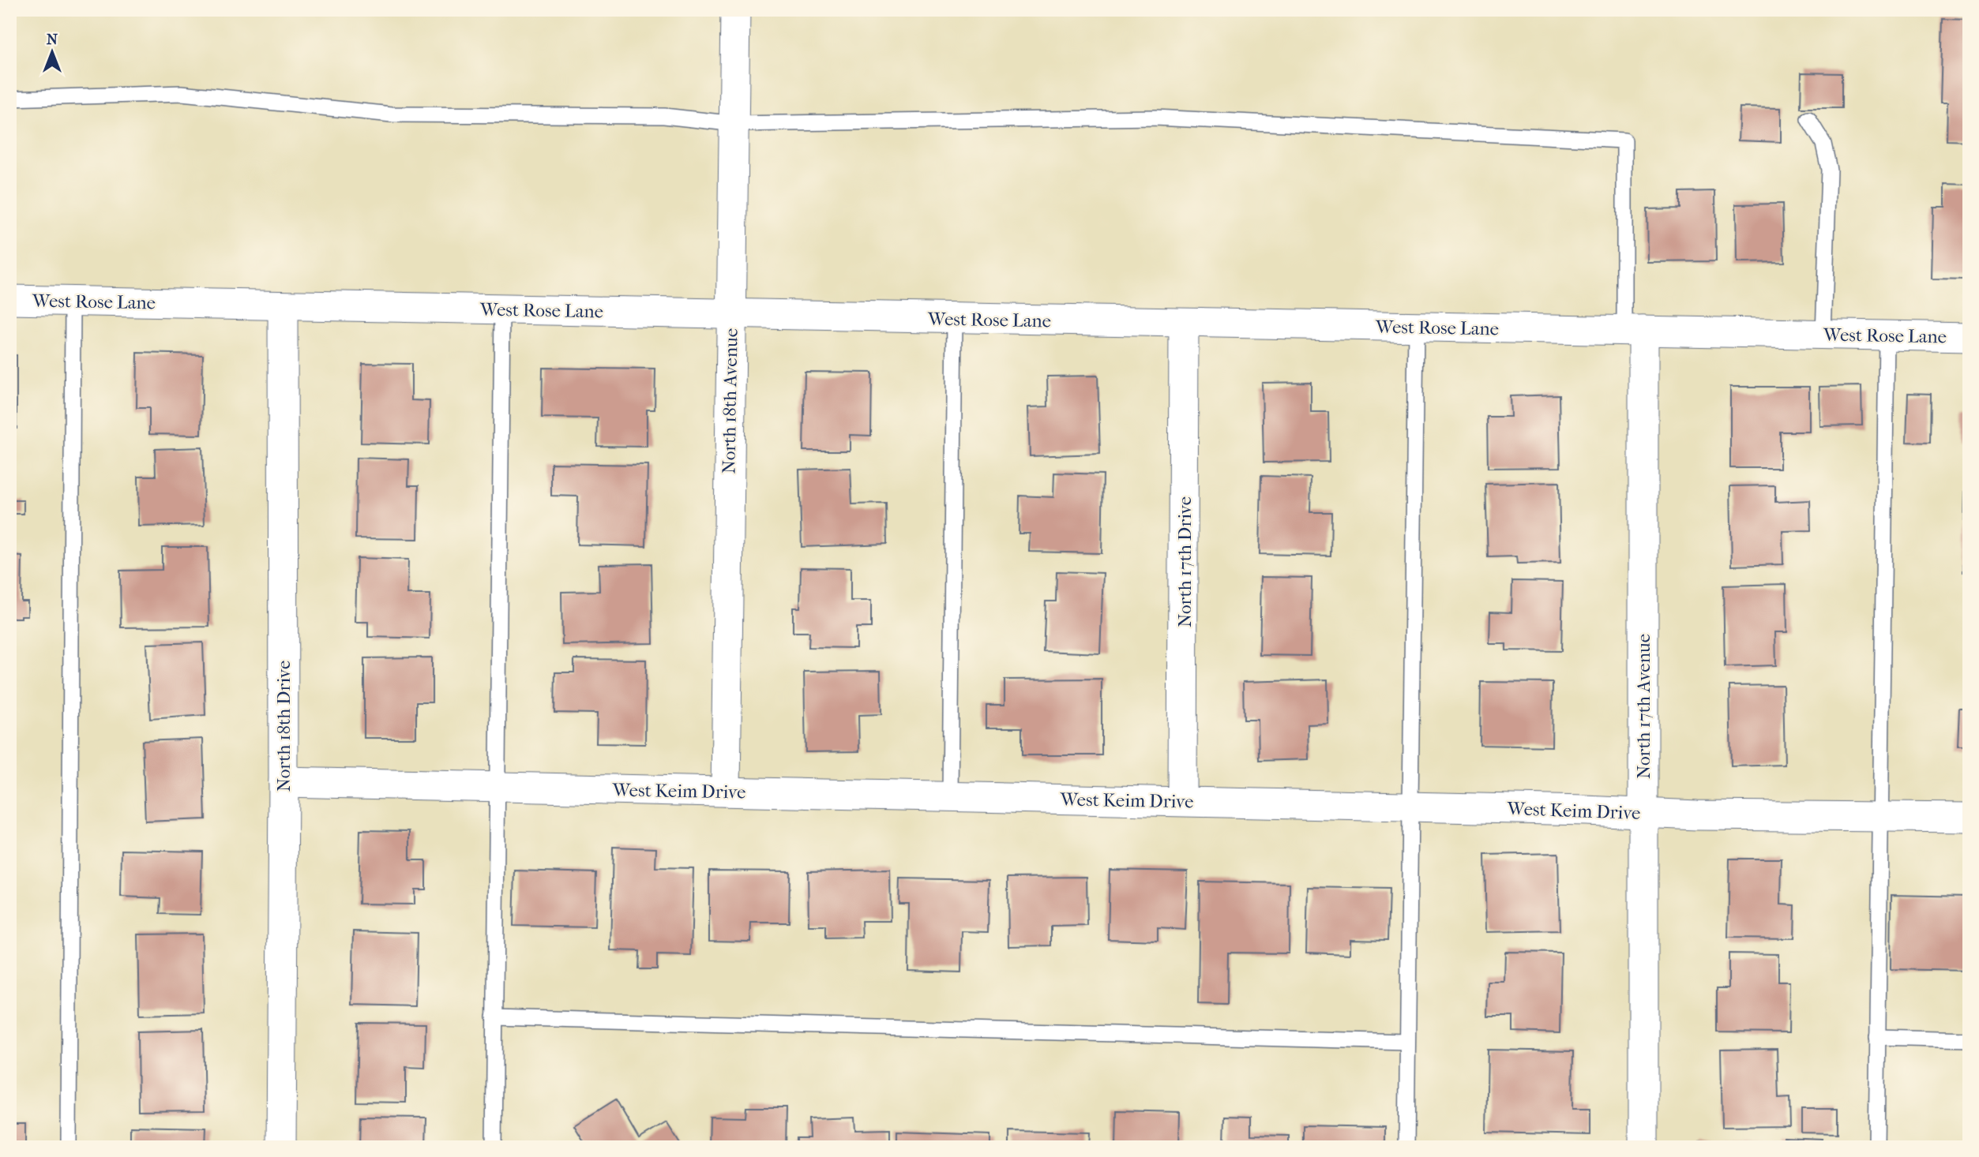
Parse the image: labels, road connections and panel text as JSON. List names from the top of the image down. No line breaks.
{"streets":{"street":["West Rose Lane","North 18th Avenue","North 17th Drive","North 17th Avenue","North 18th Drive","West Keim Drive"]},"crossings":[["West Rose Lane","North 18th Avenue"],["West Rose Lane","North 17th Drive"],["West Rose Lane","North 17th Avenue"],["West Rose Lane","North 18th Drive"],["North 18th Avenue","West Keim Drive"],["North 17th Drive","West Keim Drive"],["North 17th Avenue","West Keim Drive"],["North 18th Drive","West Keim Drive"]],"north":"top"}
